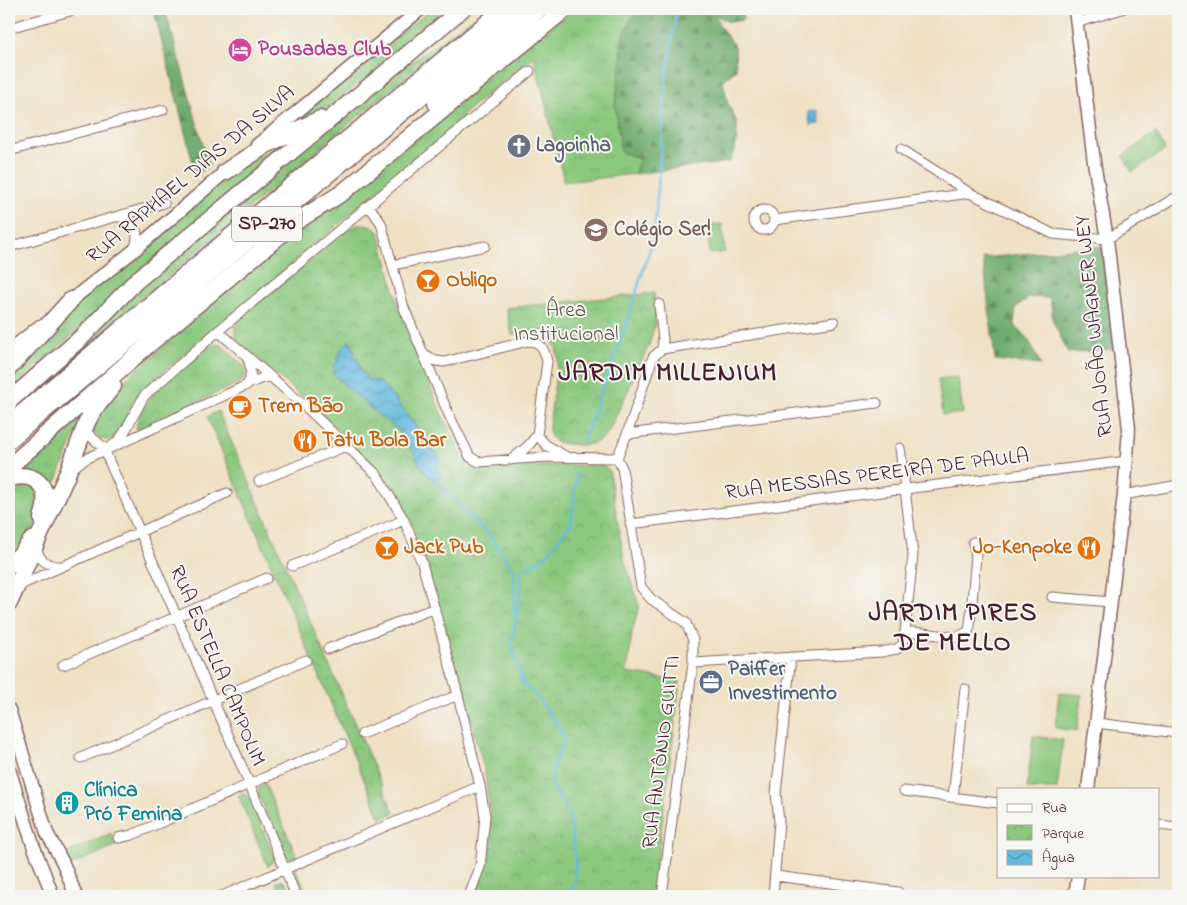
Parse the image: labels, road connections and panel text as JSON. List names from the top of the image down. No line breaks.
{"streets":{"highway":["SP-270"],"main road":["RUA RAPHAEL DIAS DA SILVA","RUA JOÃO WAGNER WEY"],"street":["RUA MESSIAS PEREIRA DE PAULA","RUA ESTELLA CAMPOLIM","RUA ANTÔNIO GUITTI"]},"crossings":[["SP-270","RUA ESTELLA CAMPOLIM"],["RUA JOÃO WAGNER WEY","RUA MESSIAS PEREIRA DE PAULA"],["RUA MESSIAS PEREIRA DE PAULA","RUA ANTÔNIO GUITTI"]],"districts":["JARDIM MILLENIUM","JARDIM PIRES DE MELLO"],"parks":["Área Institucional"],"places":{"hotel":["Pousadas Club"],"church":["Lagoinha"],"school or university":["Colégio Ser!"],"bar":["Obliqo","Jack Pub"],"cafe":["Trem Bão"],"restaurant":["Tatu Bola Bar","Jo-Kenpoke"],"office":["Paiffer Investimento"],"building":["Clínica Pró Femina"]},"legend":["Rua","Parque","Água"]}
